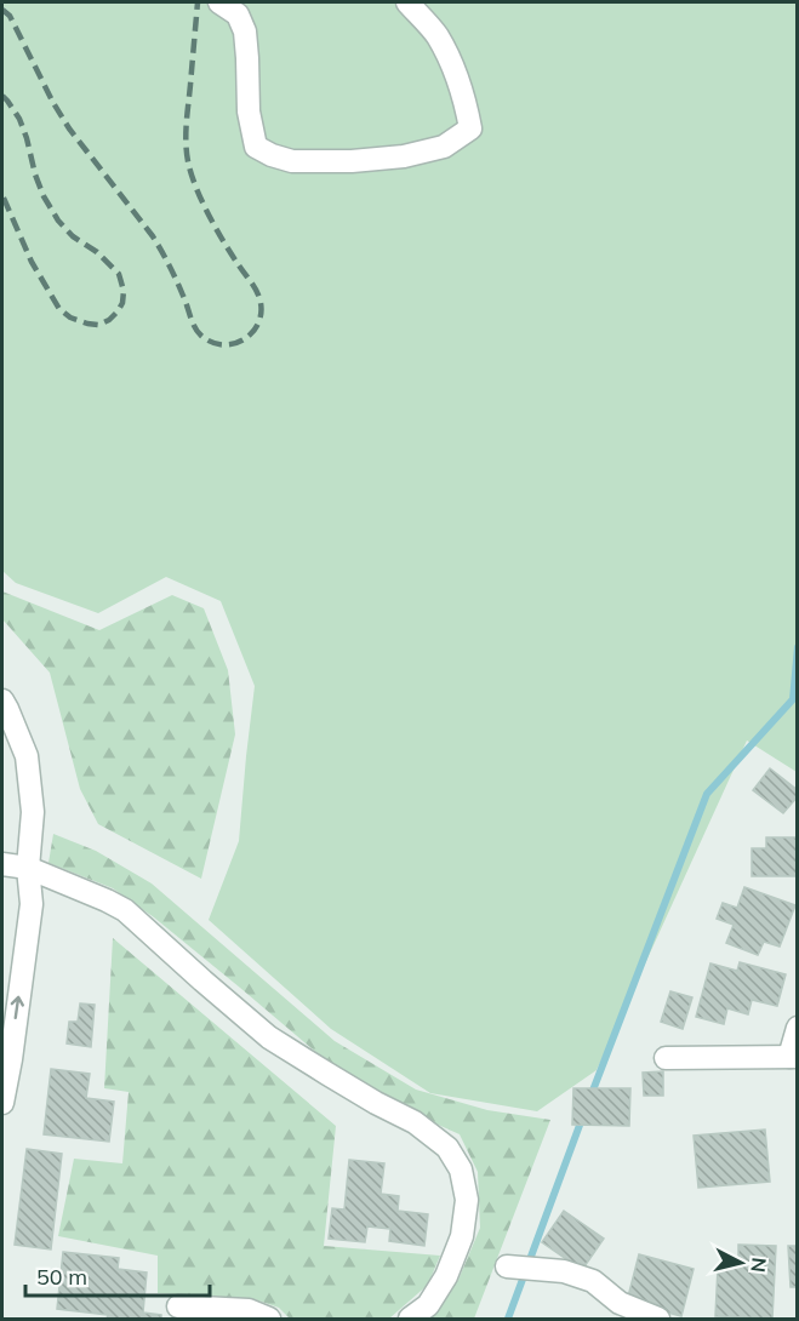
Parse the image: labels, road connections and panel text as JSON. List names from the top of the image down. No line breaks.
{"scale_bar":"50 m","north":"right"}
